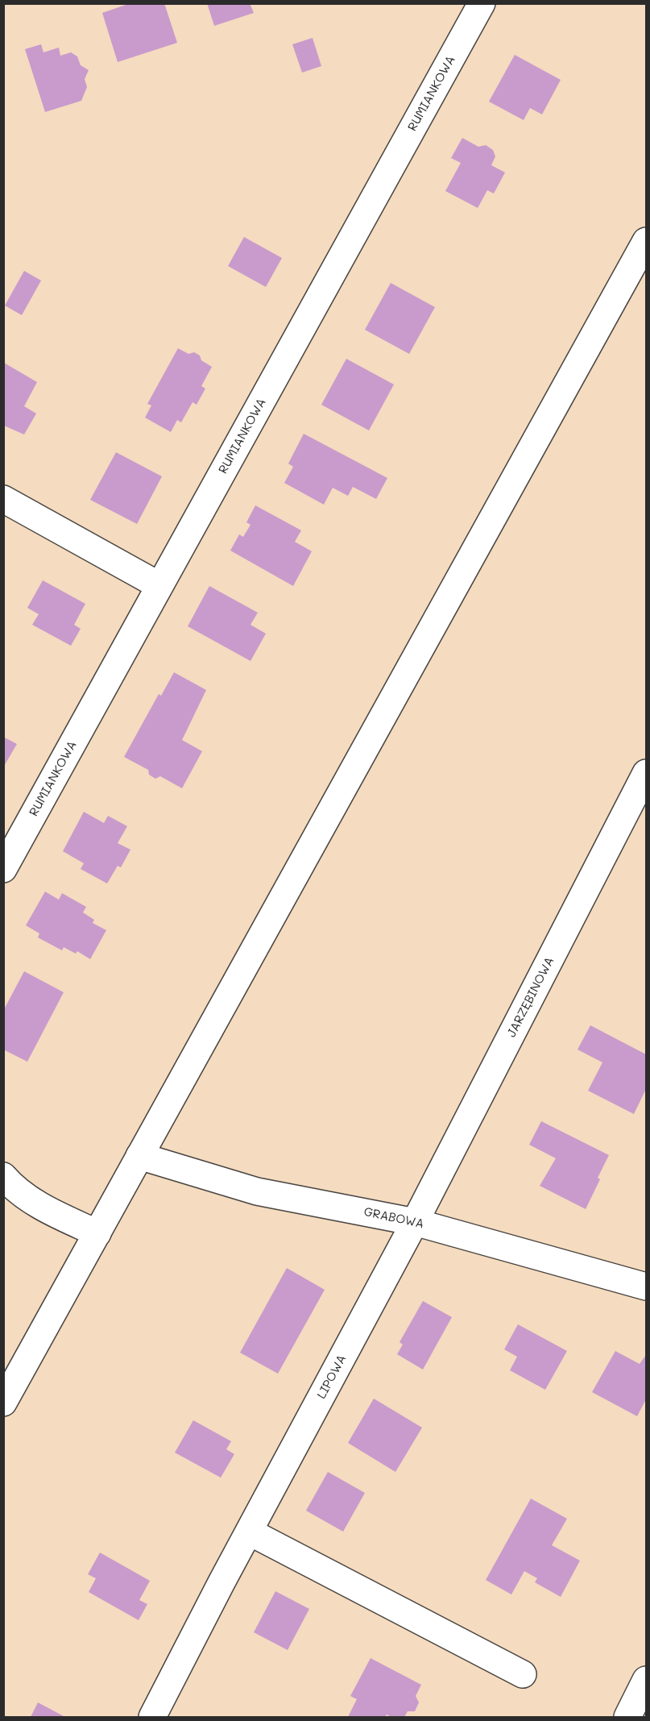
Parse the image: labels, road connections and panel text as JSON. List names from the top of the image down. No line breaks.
{"streets":{"street":["RUMIANKOWA","JARZĘBINOWA","GRABOWA","LIPOWA"]},"crossings":[["JARZĘBINOWA","GRABOWA"],["JARZĘBINOWA","LIPOWA"],["GRABOWA","LIPOWA"]]}
